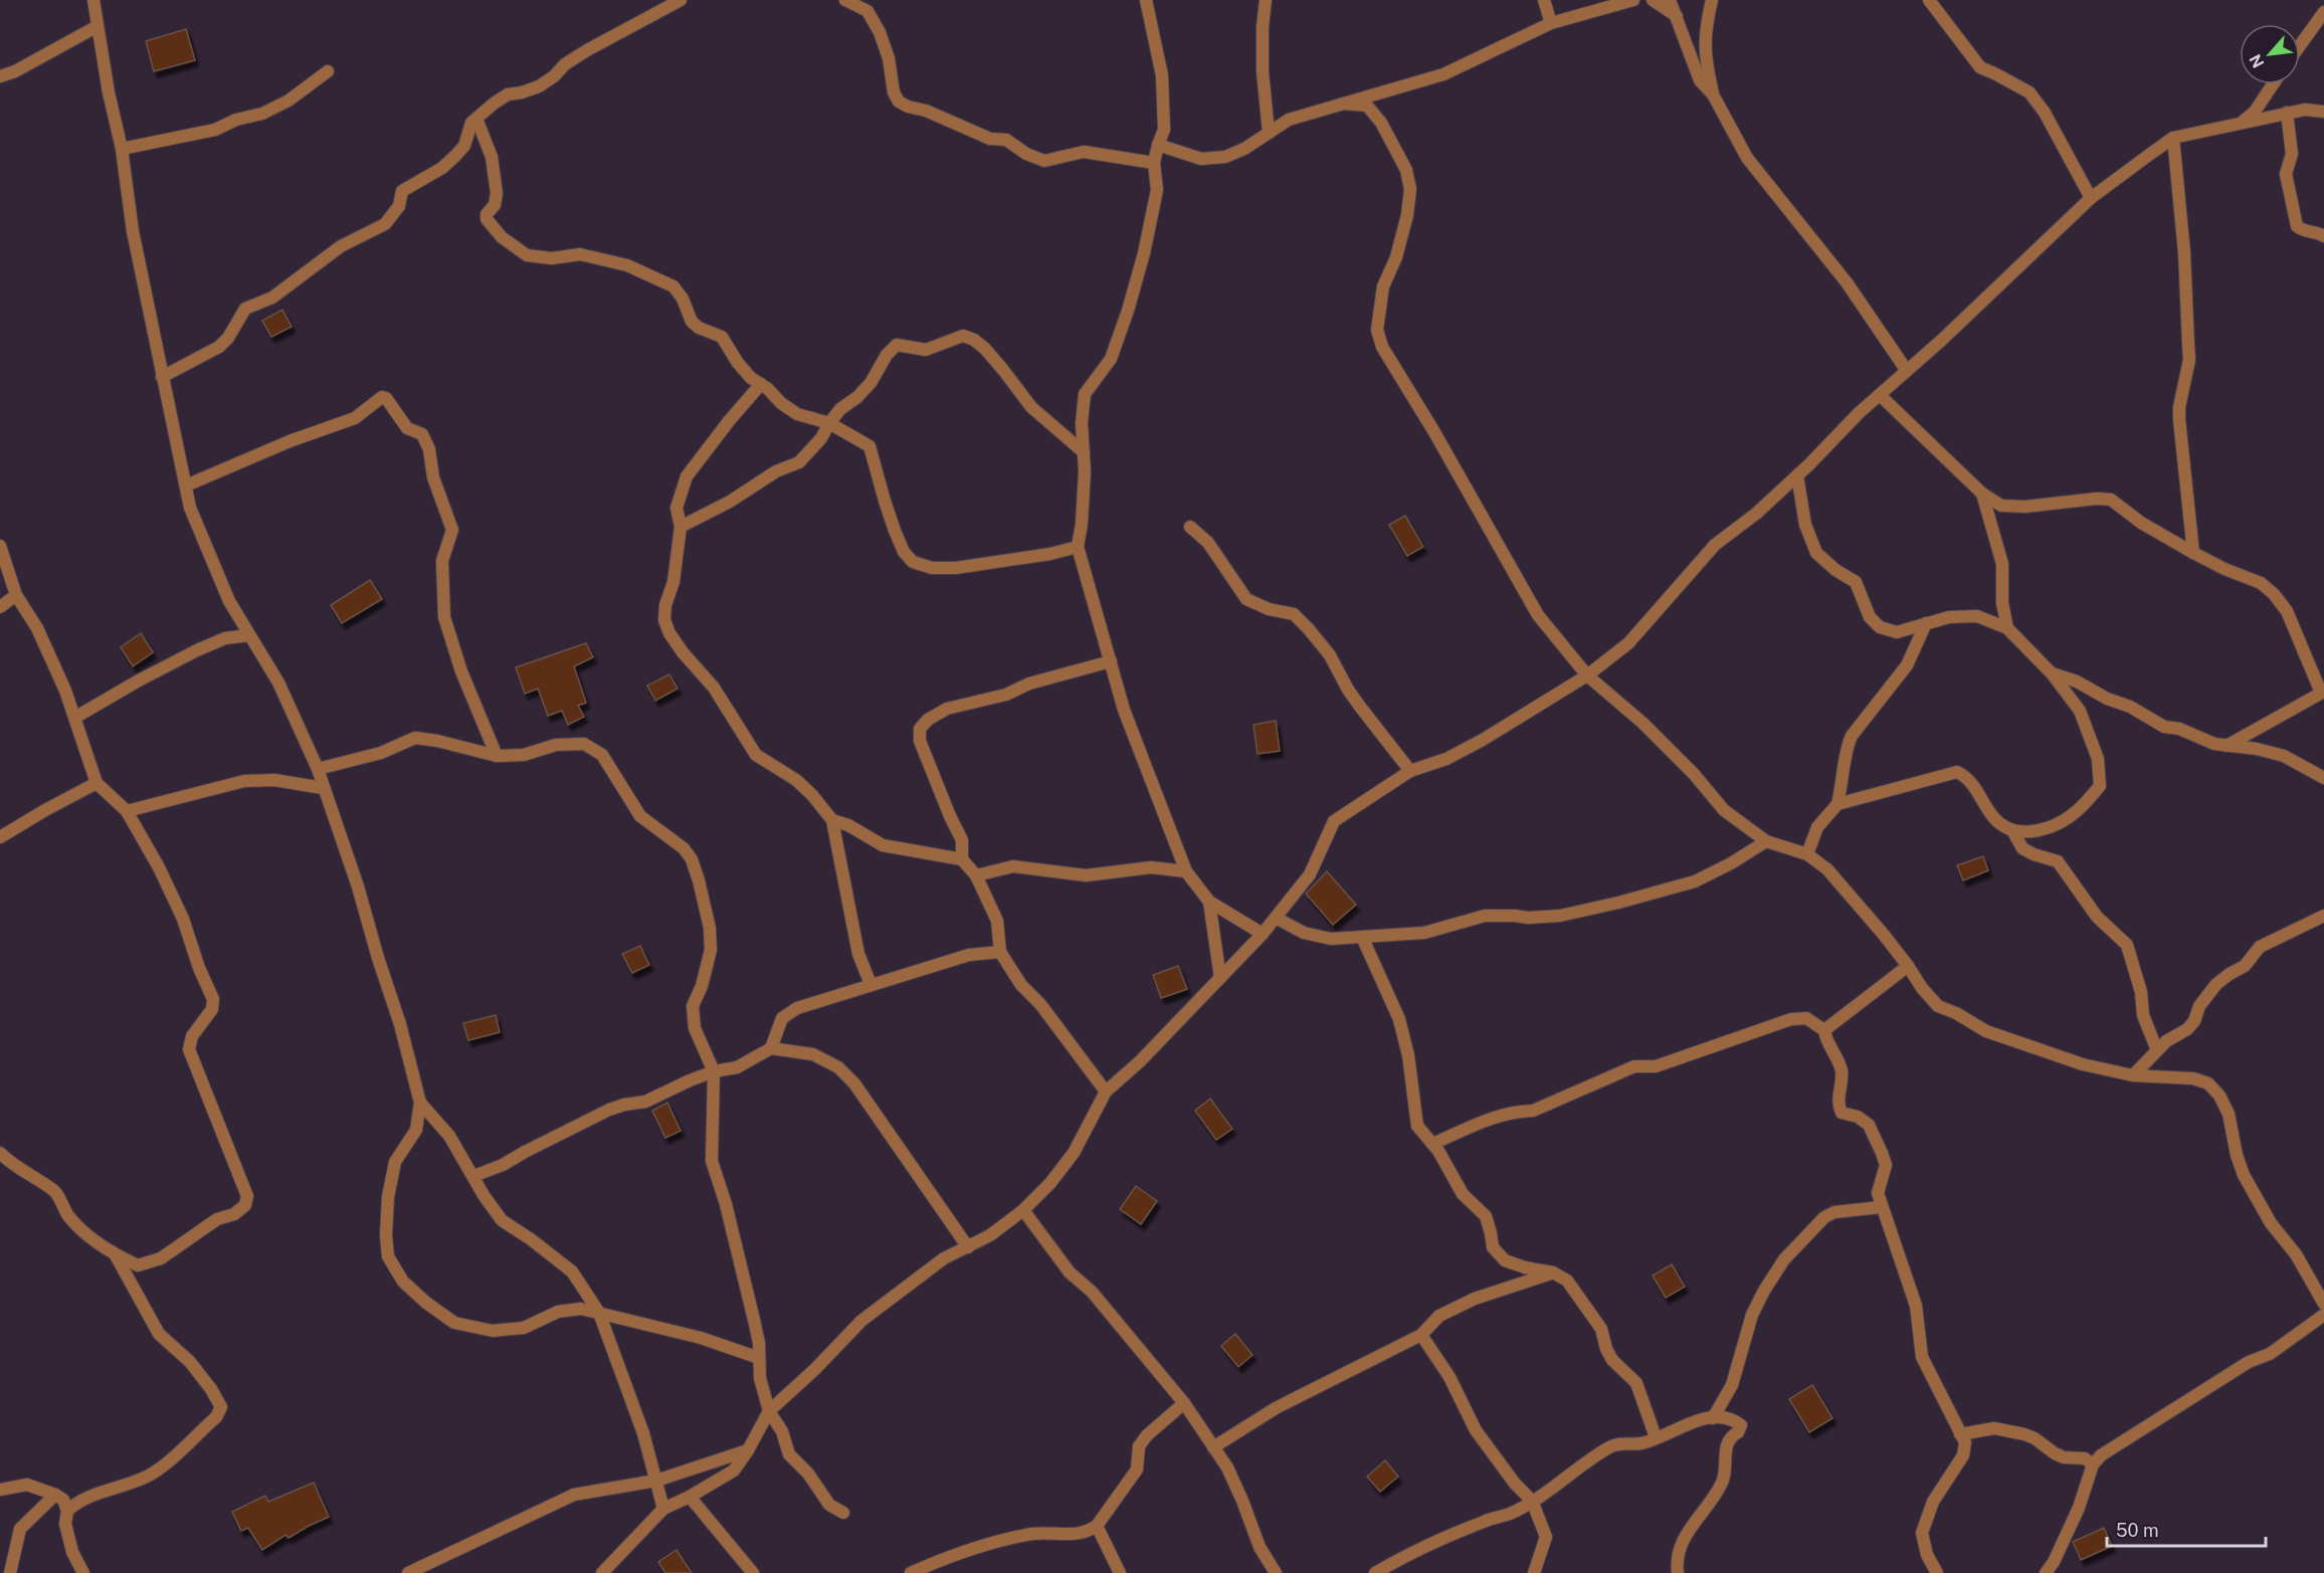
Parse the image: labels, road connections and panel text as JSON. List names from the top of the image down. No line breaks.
{"scale_bar":"50 m","north":"bottom left"}
